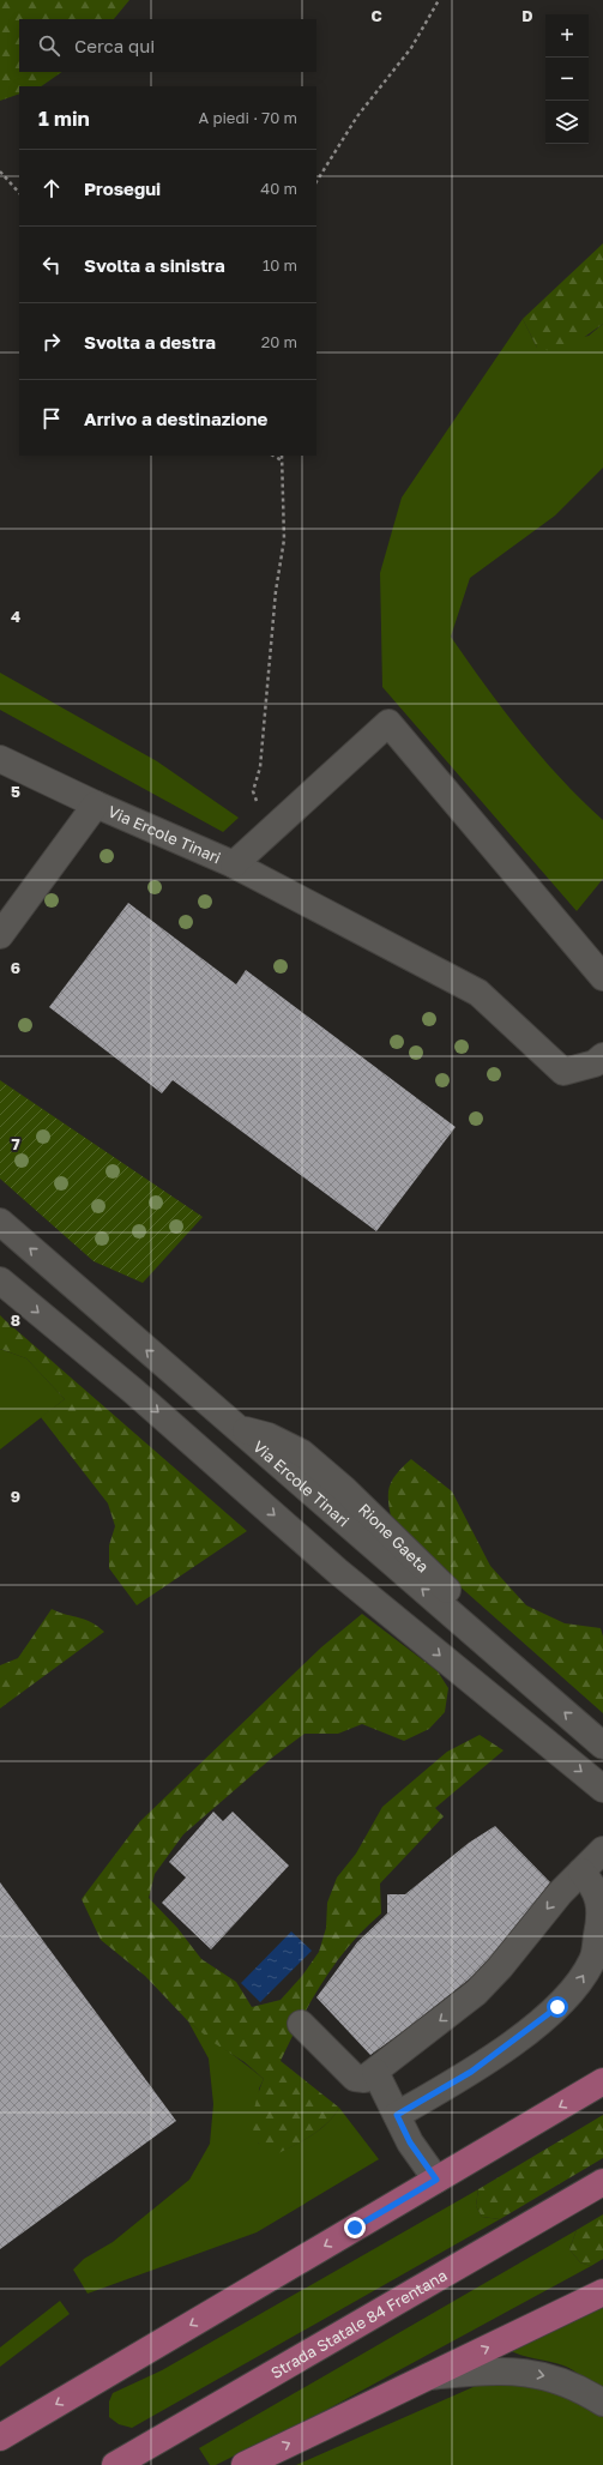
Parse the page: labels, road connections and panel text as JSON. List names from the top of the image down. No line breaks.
{"streets":{"main road":["Strada Statale 84 Frentana"],"street":["Via Ercole Tinari"]},"page":{"map_buttons":["+","−"],"search":"Cerca qui","heading":["1 min","A piedi · 70 m"],"list":[["Prosegui","40 m"],["Svolta a sinistra","10 m"],["Svolta a destra","20 m"],"Arrivo a destinazione"]},"grid":{"columns":["C","D"],"rows":["4","5","6","7","8","9"]}}
